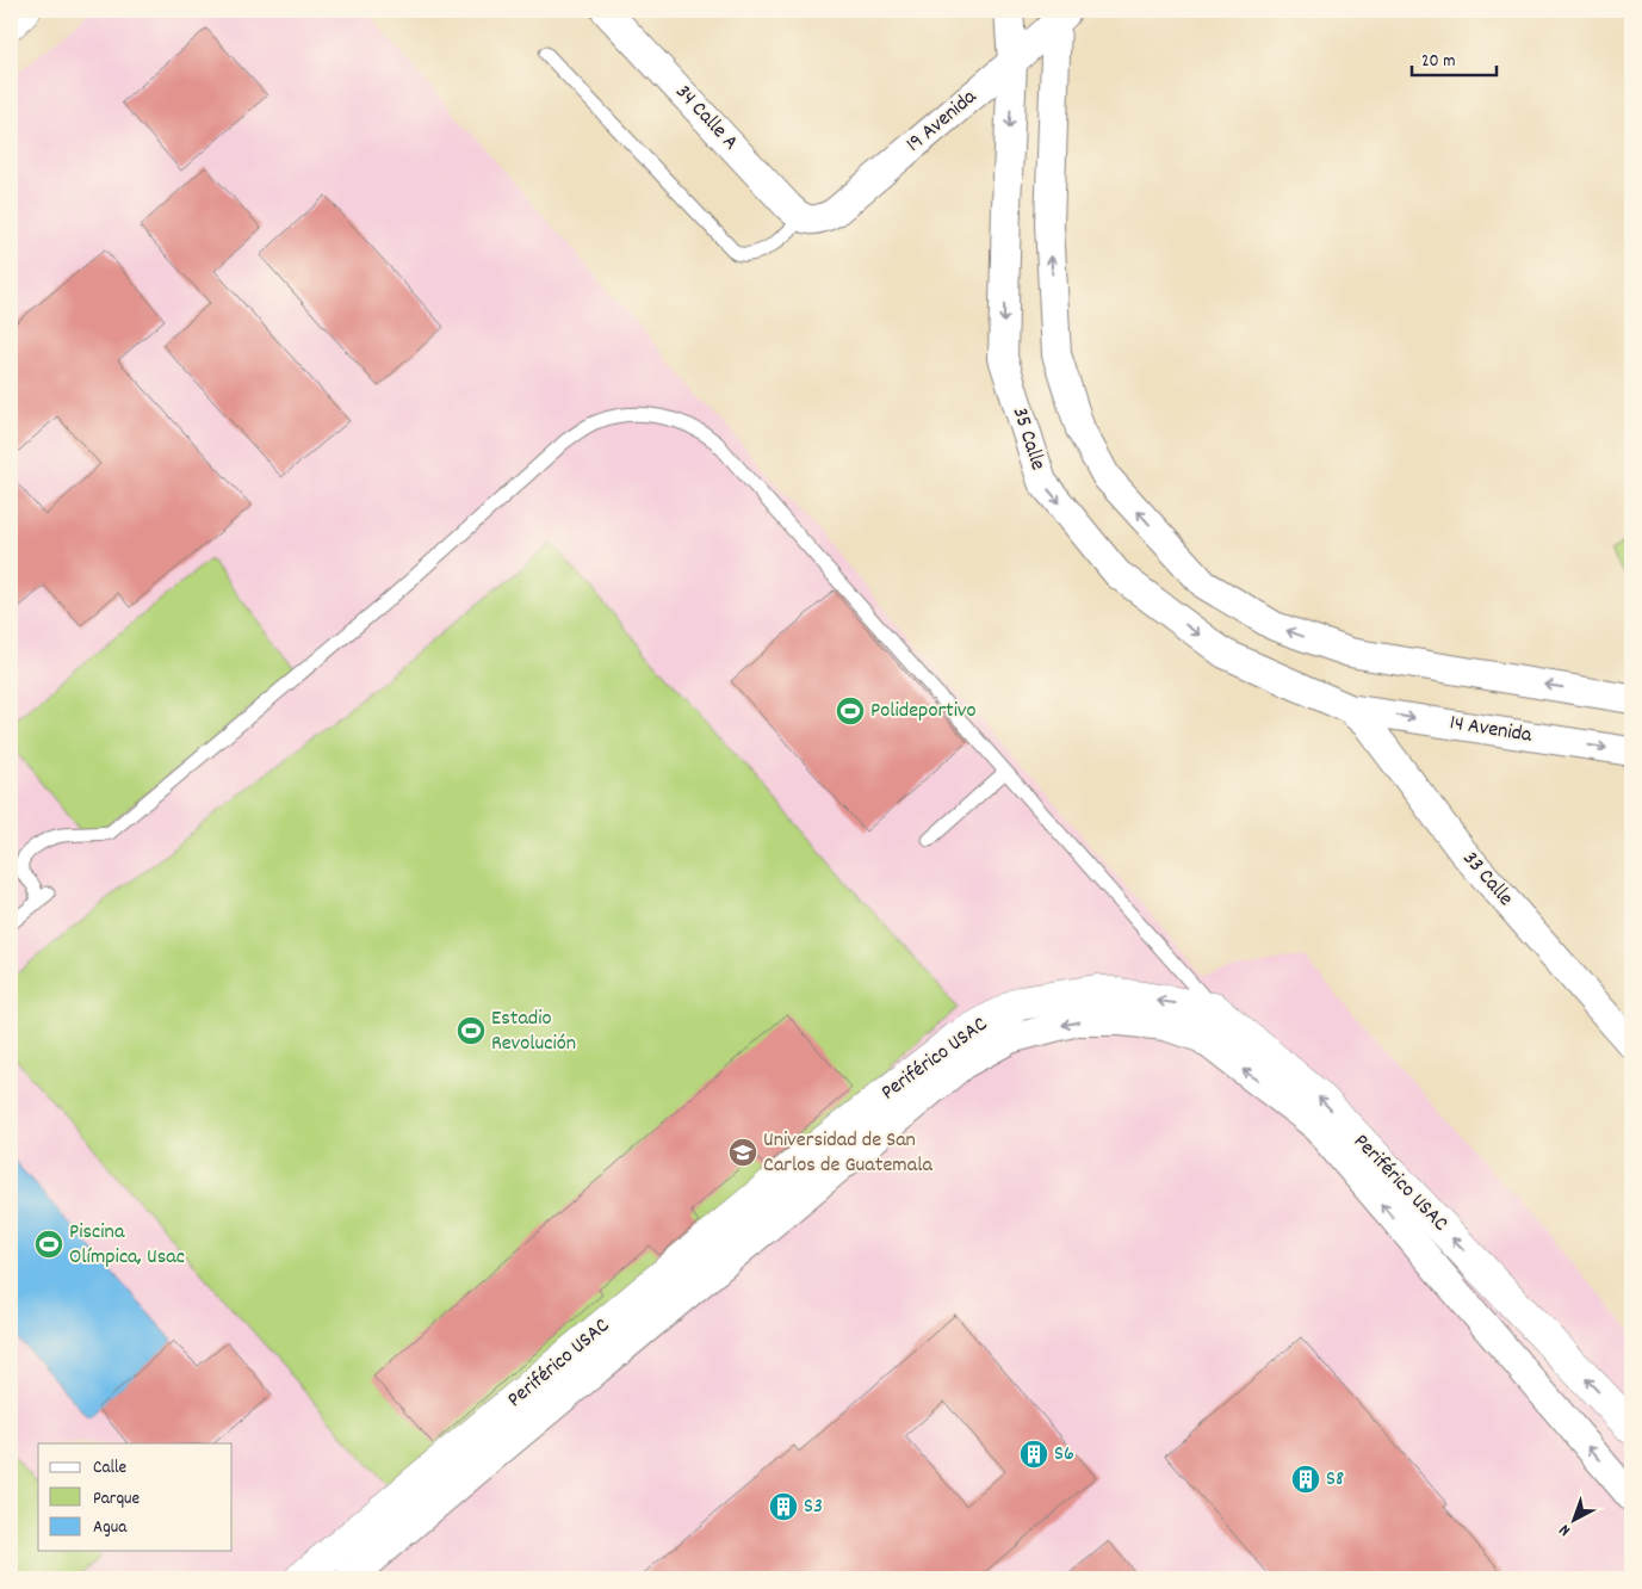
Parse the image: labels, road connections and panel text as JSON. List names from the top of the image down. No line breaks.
{"streets":{"street":["34 Calle A","19 Avenida","35 Calle","14 Avenida","33 Calle","Periférico USAC"]},"crossings":[["34 Calle A","19 Avenida"],["19 Avenida","35 Calle"],["35 Calle","14 Avenida"],["35 Calle","33 Calle"],["14 Avenida","33 Calle"]],"one_way":["35 Calle","14 Avenida"],"places":{"sports":["Polideportivo","Estadio Revolución","Piscina Olímpica, Usac"],"school or university":["Universidad de San Carlos de Guatemala"],"building":["S6","S8","S3"]},"legend":["Calle","Parque","Agua"],"scale_bar":"20 m","north":"bottom left"}
